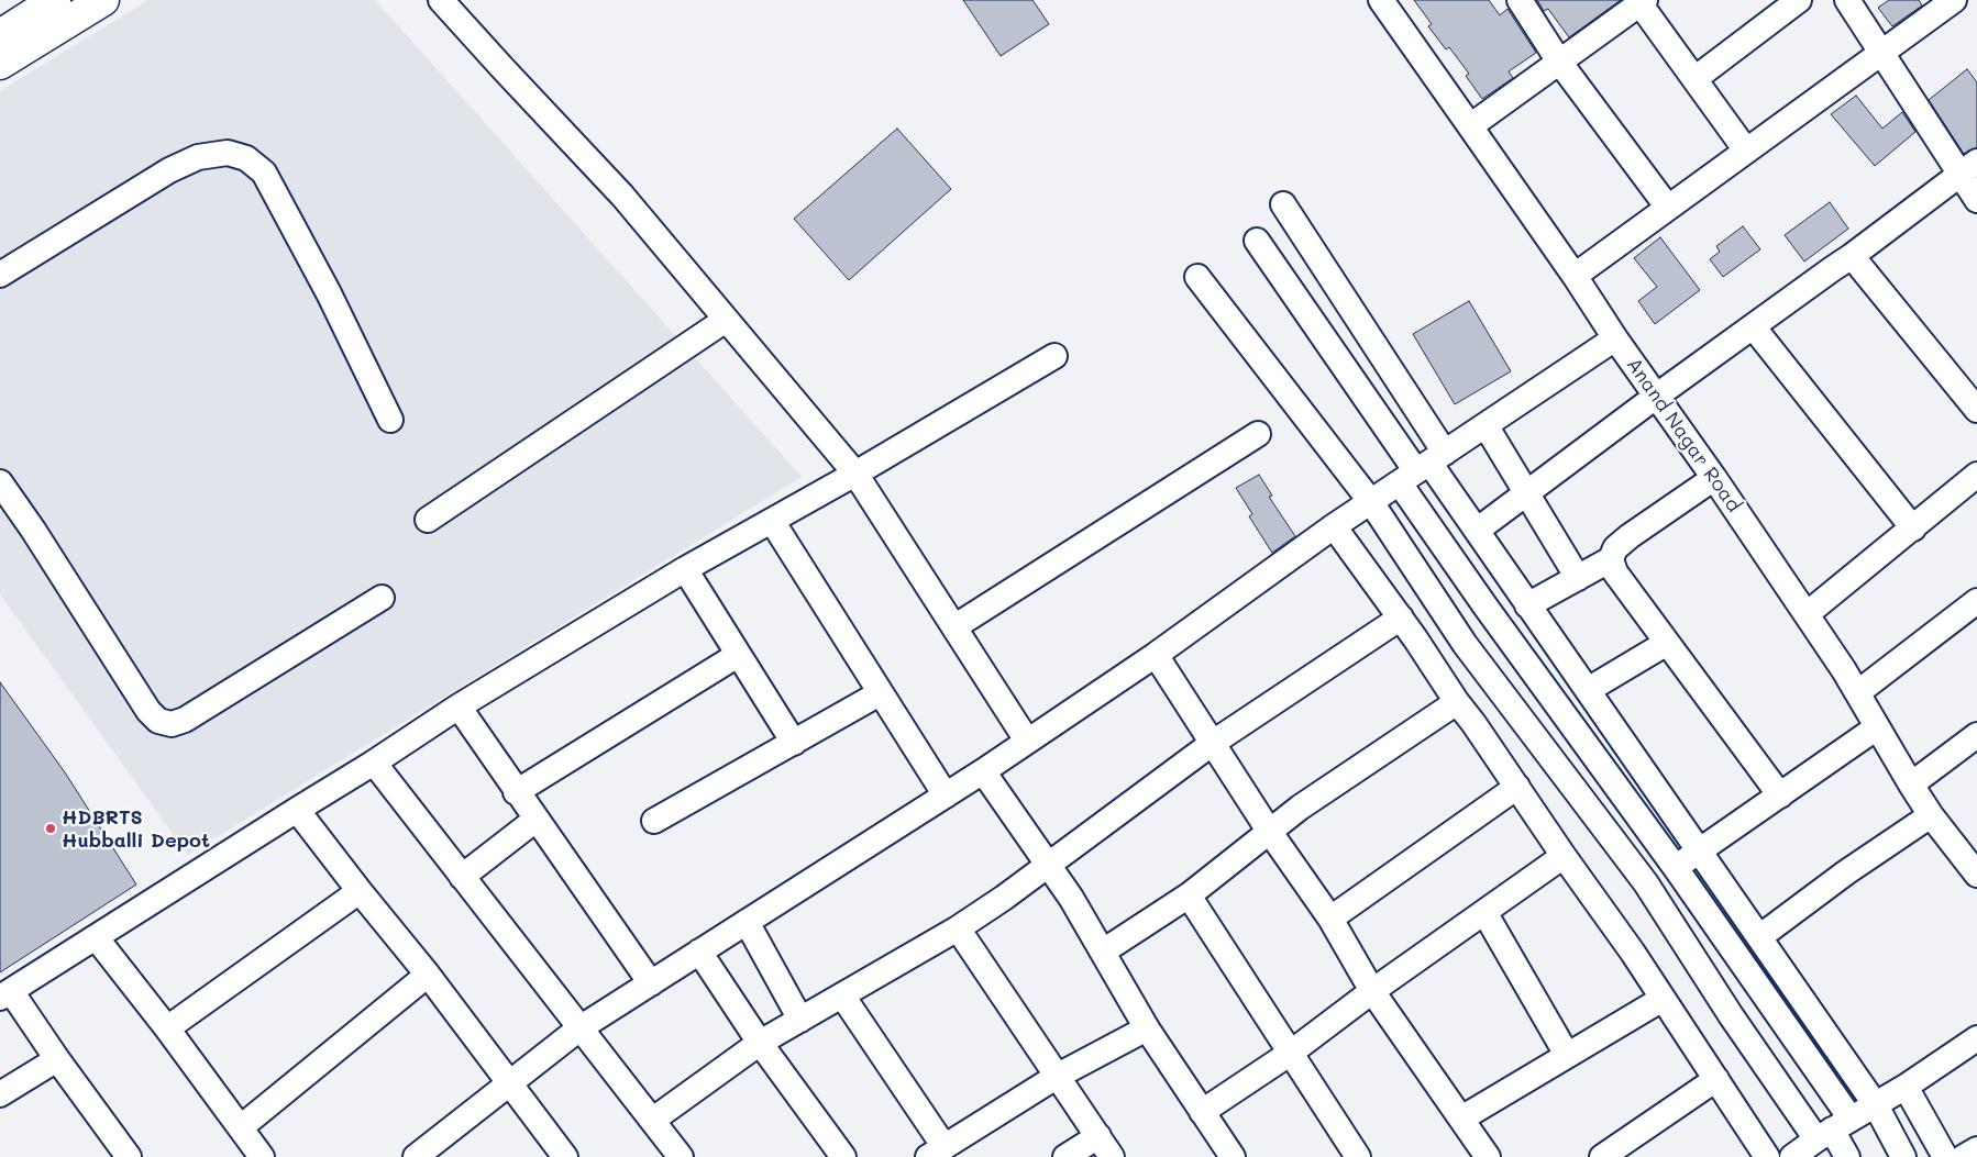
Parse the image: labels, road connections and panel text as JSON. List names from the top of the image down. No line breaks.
{"streets":{"street":["Anand Nagar Road"]},"places":["HDBRTS Hubballi Depot"]}
